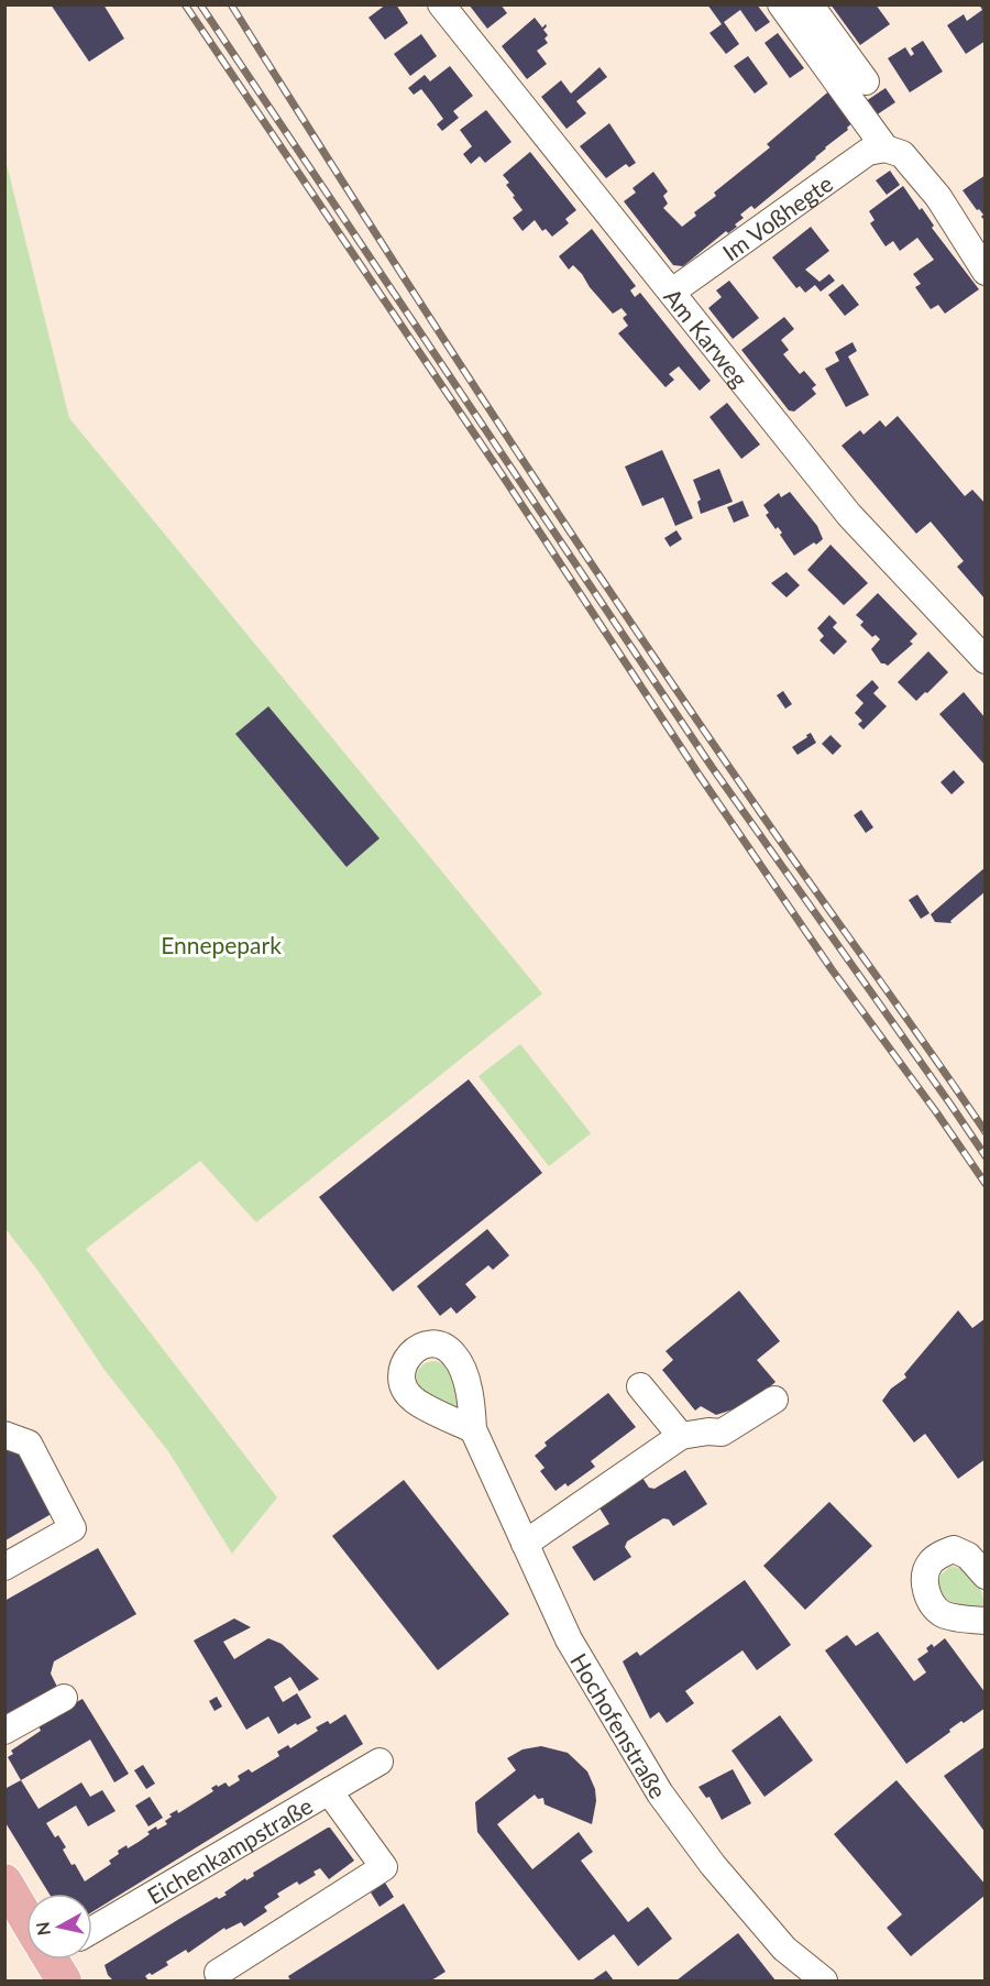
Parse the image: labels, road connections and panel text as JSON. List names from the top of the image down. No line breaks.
{"streets":{"street":["Im Voßhegte","Am Karweg","Hochofenstraße","Eichenkampstraße"]},"crossings":[["Im Voßhegte","Am Karweg"]],"parks":["Ennepepark"],"north":"left"}
